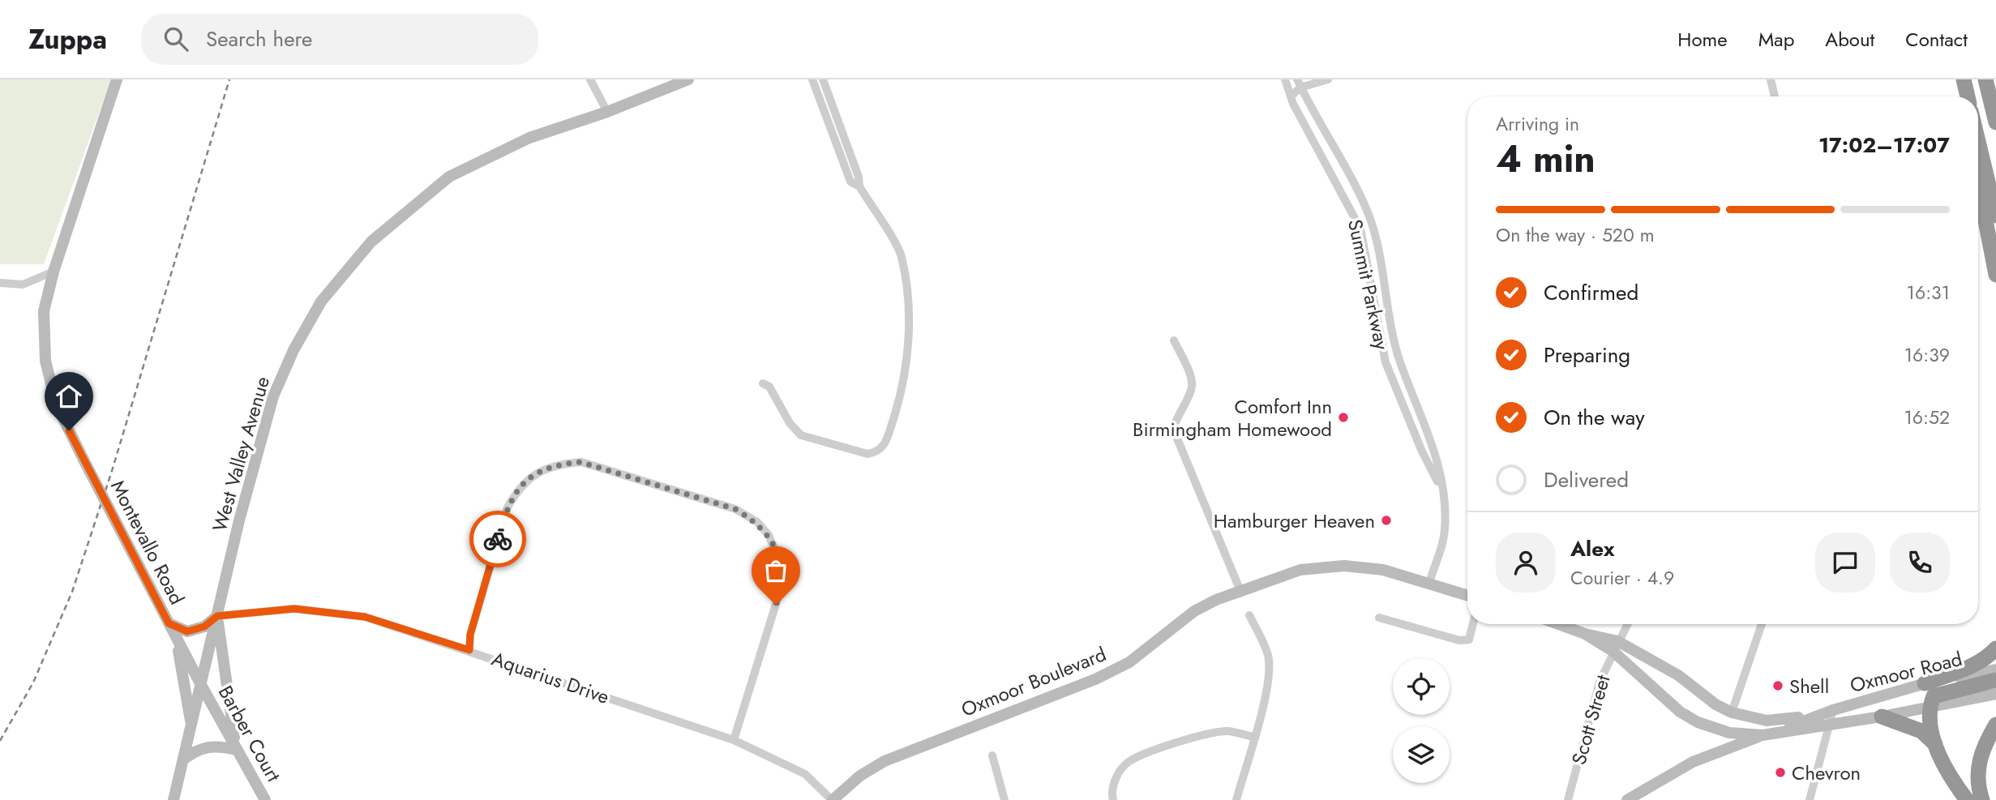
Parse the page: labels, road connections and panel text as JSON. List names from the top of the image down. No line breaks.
{"streets":{"main road":["West Valley Avenue","Montevallo Road","Oxmoor Road","Oxmoor Boulevard","Barber Court"],"street":["Summit Parkway","Aquarius Drive","Scott Street"]},"crossings":[["Summit Parkway","Oxmoor Boulevard"],["West Valley Avenue","Montevallo Road"],["West Valley Avenue","Aquarius Drive"],["West Valley Avenue","Barber Court"],["Montevallo Road","Barber Court"],["Aquarius Drive","Oxmoor Boulevard"]],"places":["Comfort Inn Birmingham Homewood","Hamburger Heaven","Shell","Chevron"],"page":{"header":"Zuppa","search":"Search here","nav":["Home","Map","About","Contact"],"heading":["4 min","Arriving in","17:02–17:07"],"panel":["Alex","Courier · 4.9"],"bar":"On the way · 520 m","list":[["Confirmed","16:31"],["Preparing","16:39"],["On the way","16:52"],"Delivered"]}}
